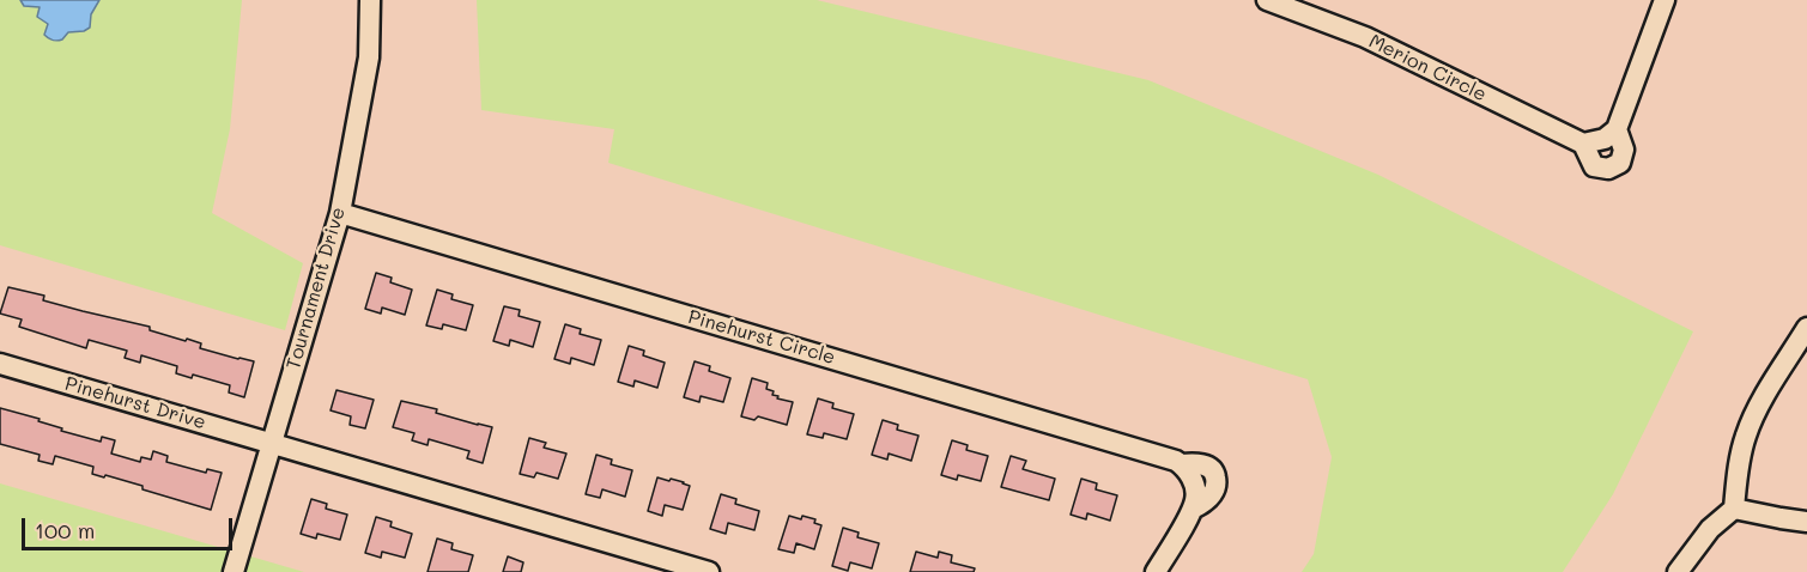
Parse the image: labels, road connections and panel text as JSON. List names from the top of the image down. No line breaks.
{"streets":{"street":["Merion Circle","Tournament Drive","Pinehurst Circle","Pinehurst Drive"]},"crossings":[["Tournament Drive","Pinehurst Circle"],["Tournament Drive","Pinehurst Drive"]],"scale_bar":"100 m"}
